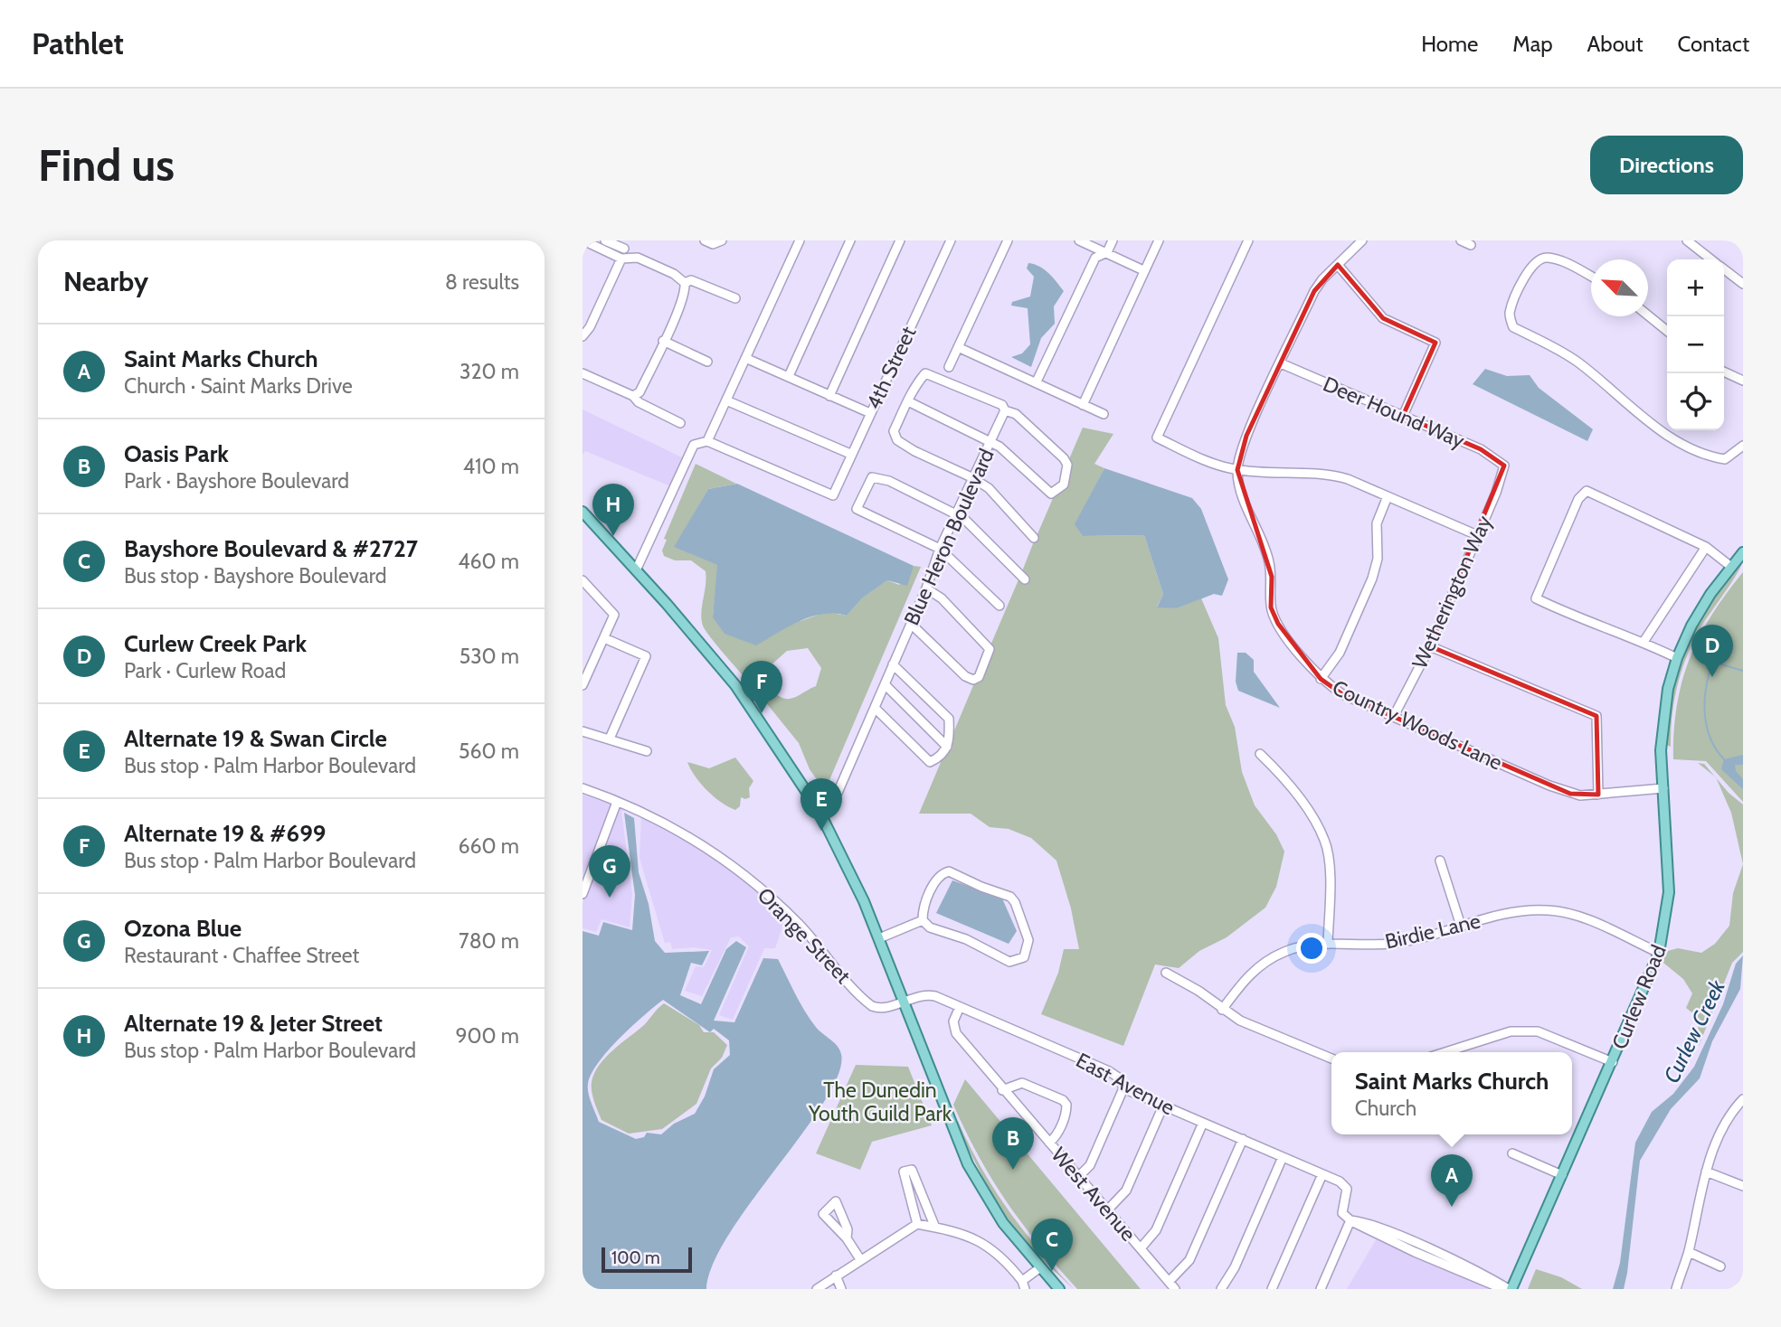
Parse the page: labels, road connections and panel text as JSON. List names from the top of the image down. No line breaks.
{"streets":{"main road":["Curlew Road"],"street":["4th Street","Deer Hound Way","Blue Heron Boulevard","Wetherington Way","Country Woods Lane","Birdie Lane","Orange Street","East Avenue","West Avenue"]},"crossings":[["Deer Hound Way","Wetherington Way"],["Deer Hound Way","Country Woods Lane"],["Wetherington Way","Country Woods Lane"],["Country Woods Lane","Curlew Road"],["Birdie Lane","Curlew Road"],["Orange Street","East Avenue"],["East Avenue","West Avenue"]],"water":["Curlew Creek"],"parks":["The Dunedin Youth Guild Park"],"scale_bar":"100 m","north":"top left","page":{"header":"Pathlet","nav":["Home","Map","About","Contact"],"buttons":"Directions","title":"Find us","heading":["Nearby","8 results"],"map_buttons":["+","−"],"list":[{"mark":"A","name":"Saint Marks Church","note":"Church · Saint Marks Drive","value":"320 m"},{"mark":"B","name":"Oasis Park","note":"Park · Bayshore Boulevard","value":"410 m"},{"mark":"C","name":"Bayshore Boulevard & #2727","note":"Bus stop · Bayshore Boulevard","value":"460 m"},{"mark":"D","name":"Curlew Creek Park","note":"Park · Curlew Road","value":"530 m"},{"mark":"E","name":"Alternate 19 & Swan Circle","note":"Bus stop · Palm Harbor Boulevard","value":"560 m"},{"mark":"F","name":"Alternate 19 & #699","note":"Bus stop · Palm Harbor Boulevard","value":"660 m"},{"mark":"G","name":"Ozona Blue","note":"Restaurant · Chaffee Street","value":"780 m"},{"mark":"H","name":"Alternate 19 & Jeter Street","note":"Bus stop · Palm Harbor Boulevard","value":"900 m"}],"pins":["H","D","F","E","G","B","A","C"],"popup":["Saint Marks Church","Church"],"scale":"100 m"}}
